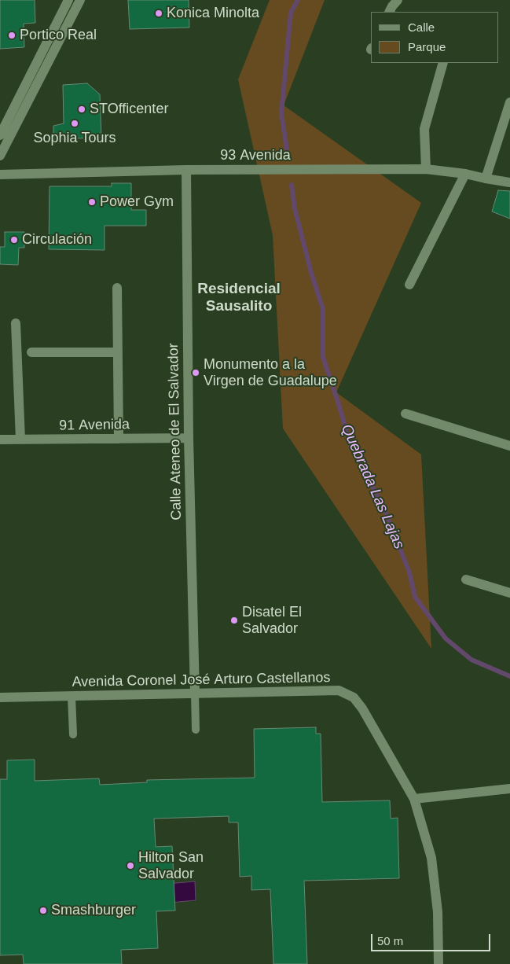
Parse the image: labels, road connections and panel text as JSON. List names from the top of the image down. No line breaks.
{"streets":{"street":["93 Avenida","91 Avenida","Calle Ateneo de El Salvador","Avenida Coronel José Arturo Castellanos"]},"crossings":[["93 Avenida","Calle Ateneo de El Salvador"],["91 Avenida","Calle Ateneo de El Salvador"],["Calle Ateneo de El Salvador","Avenida Coronel José Arturo Castellanos"]],"districts":["Residencial Sausalito"],"water":["Quebrada Las Lajas"],"places":["Konica Minolta","Portico Real","STOfficenter","Sophia Tours","Power Gym","Circulación","Monumento a la Virgen de Guadalupe","Disatel El Salvador","Hilton San Salvador","Smashburger"],"legend":["Calle","Parque"],"scale_bar":"50 m"}
